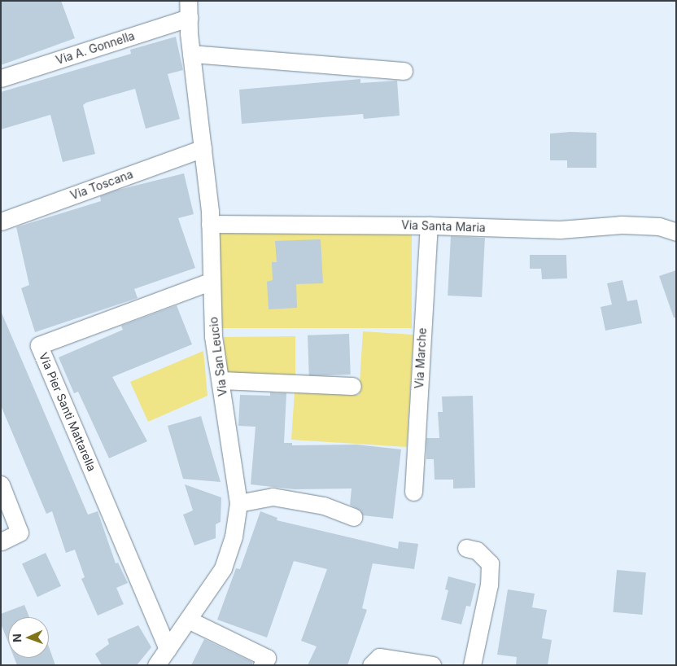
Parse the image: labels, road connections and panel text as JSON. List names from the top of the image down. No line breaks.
{"streets":{"street":["Via A. Gonnella","Via Toscana","Via Santa Maria","Via San Leucio","Via Marche","Via Pier Santi Mattarella"]},"crossings":[["Via A. Gonnella","Via San Leucio"],["Via Toscana","Via San Leucio"],["Via Santa Maria","Via San Leucio"],["Via Santa Maria","Via Marche"],["Via San Leucio","Via Pier Santi Mattarella"]],"north":"left"}
